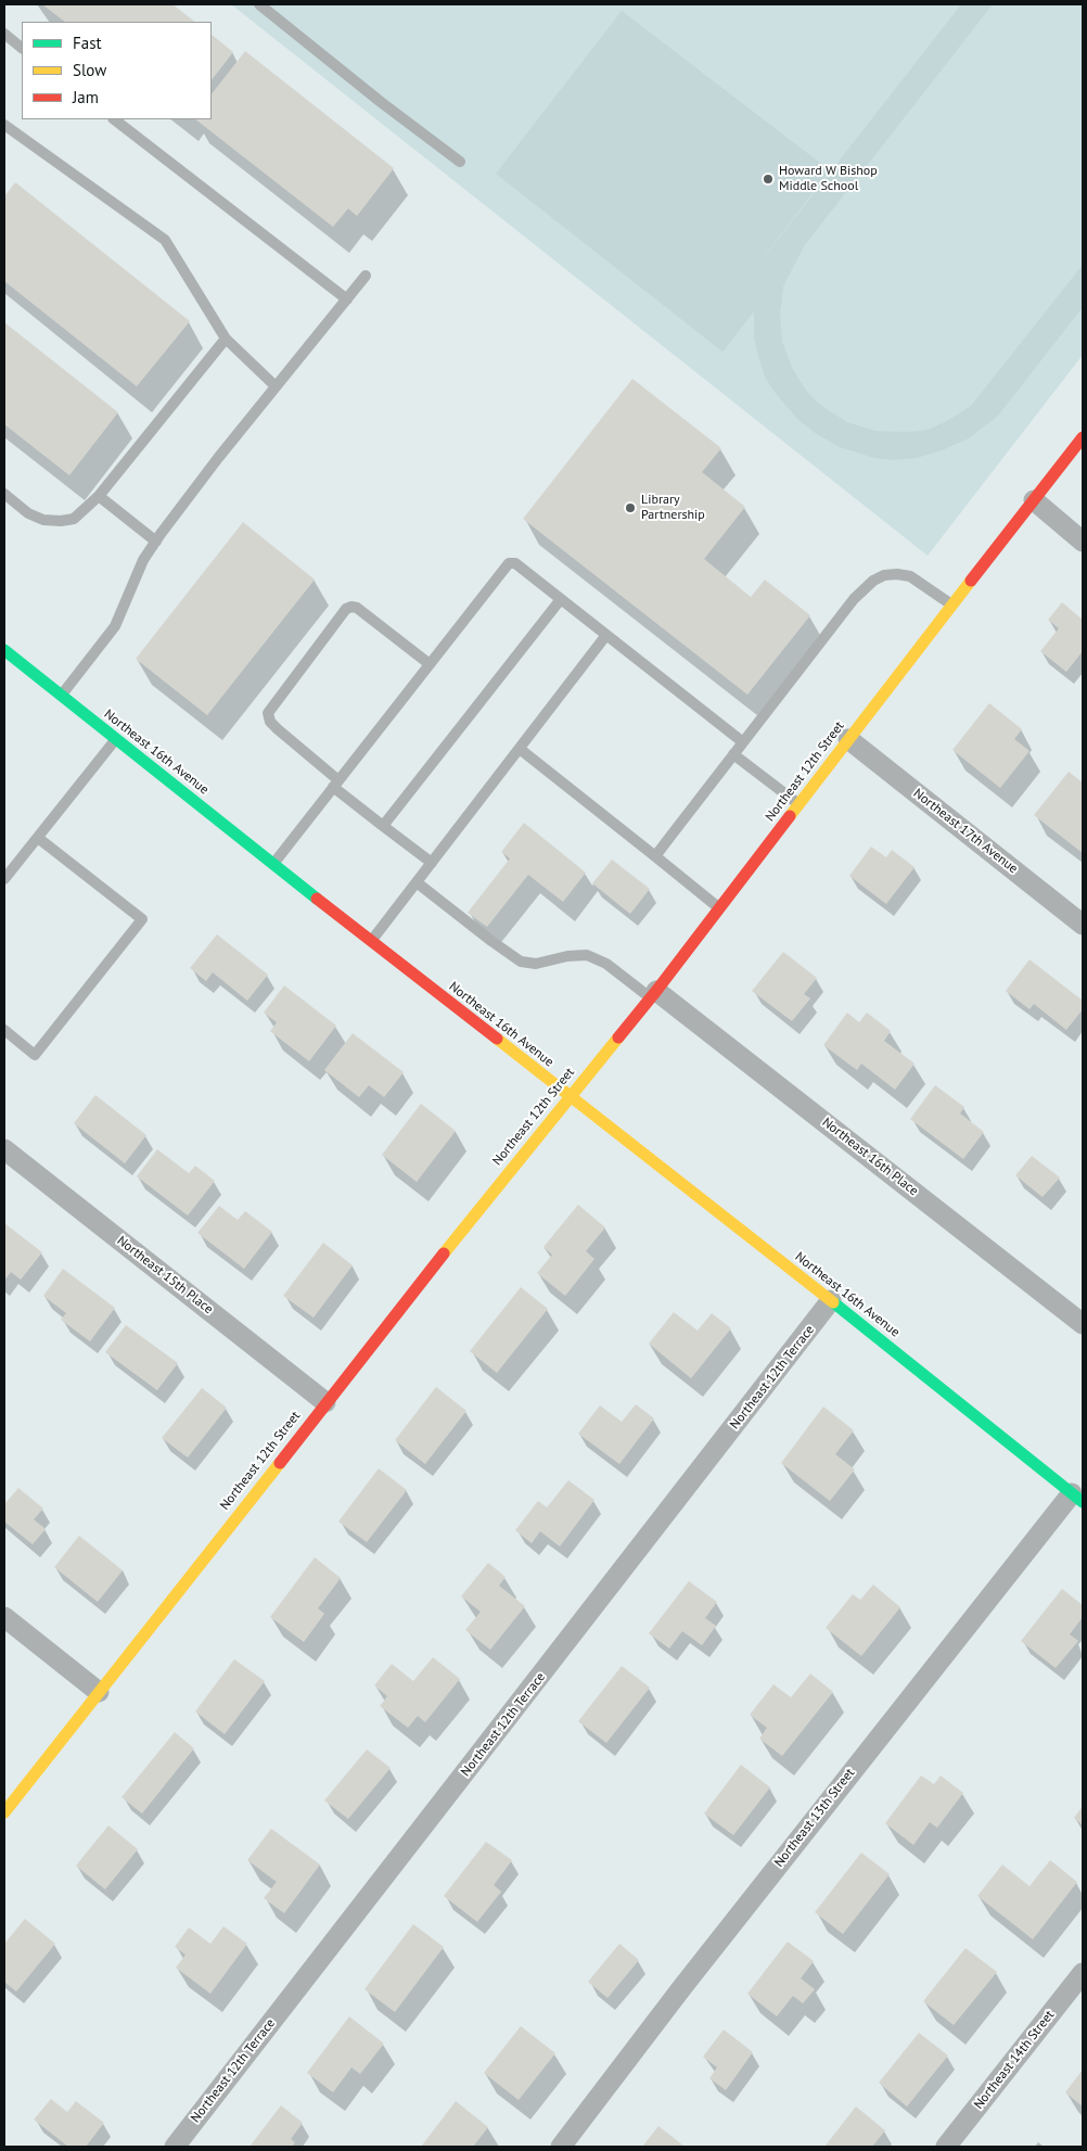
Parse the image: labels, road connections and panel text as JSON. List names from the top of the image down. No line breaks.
{"streets":{"street":["Northeast 16th Avenue","Northeast 12th Street","Northeast 17th Avenue","Northeast 16th Place","Northeast 15th Place","Northeast 12th Terrace","Northeast 13th Street","Northeast 14th Street"]},"crossings":[["Northeast 16th Avenue","Northeast 12th Street"],["Northeast 16th Avenue","Northeast 12th Terrace"],["Northeast 16th Avenue","Northeast 13th Street"],["Northeast 12th Street","Northeast 17th Avenue"],["Northeast 12th Street","Northeast 16th Place"],["Northeast 12th Street","Northeast 15th Place"]],"places":["Howard W Bishop Middle School","Library Partnership"],"legend":["Fast","Slow","Jam"]}
